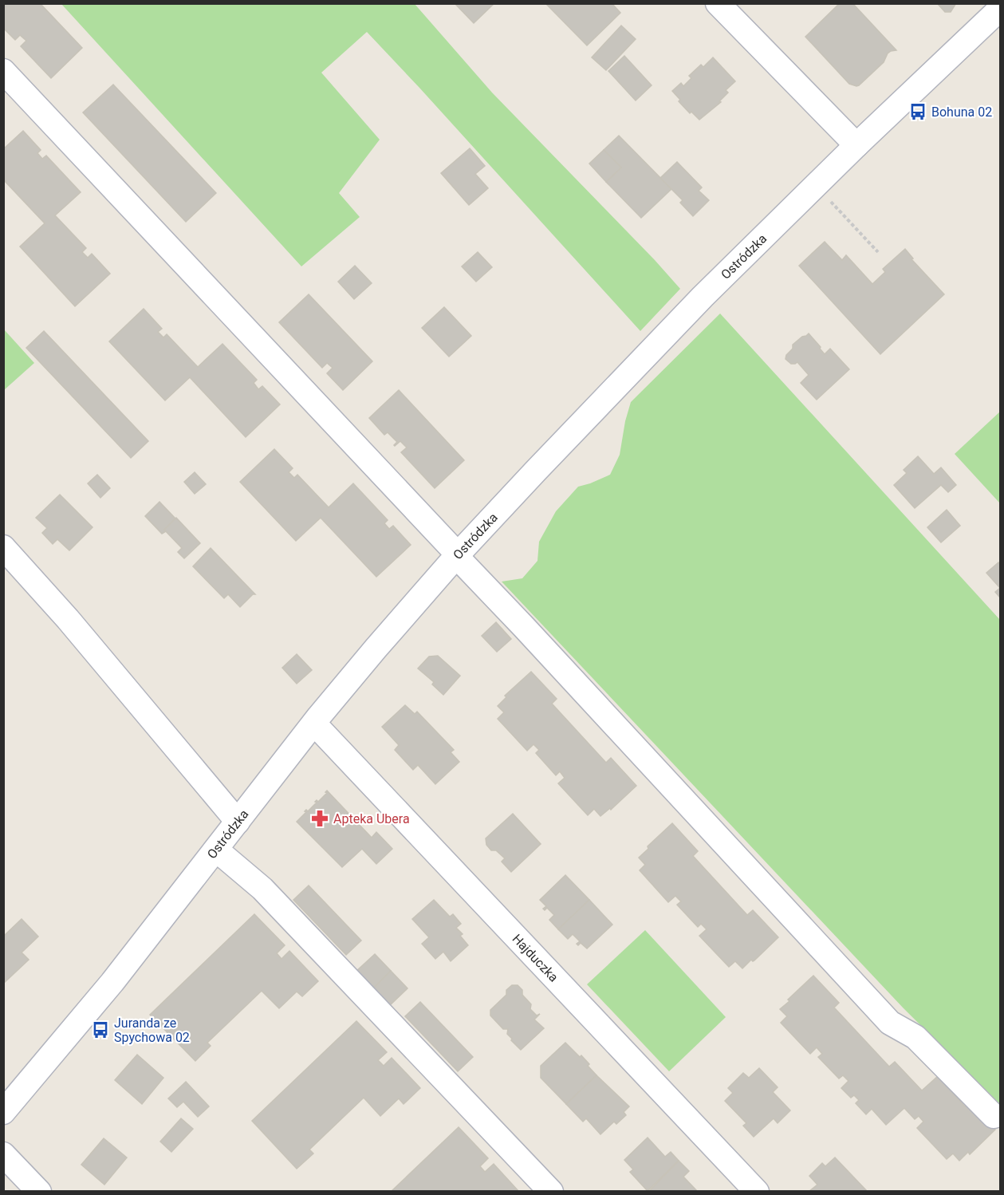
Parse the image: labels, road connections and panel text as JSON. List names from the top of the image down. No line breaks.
{"streets":{"street":["Ostródzka","Hajduczka"]},"crossings":[["Ostródzka","Hajduczka"]],"places":{"bus stop":["Bohuna 02","Juranda ze Spychowa 02"],"pharmacy":["Apteka Ubera"]}}
